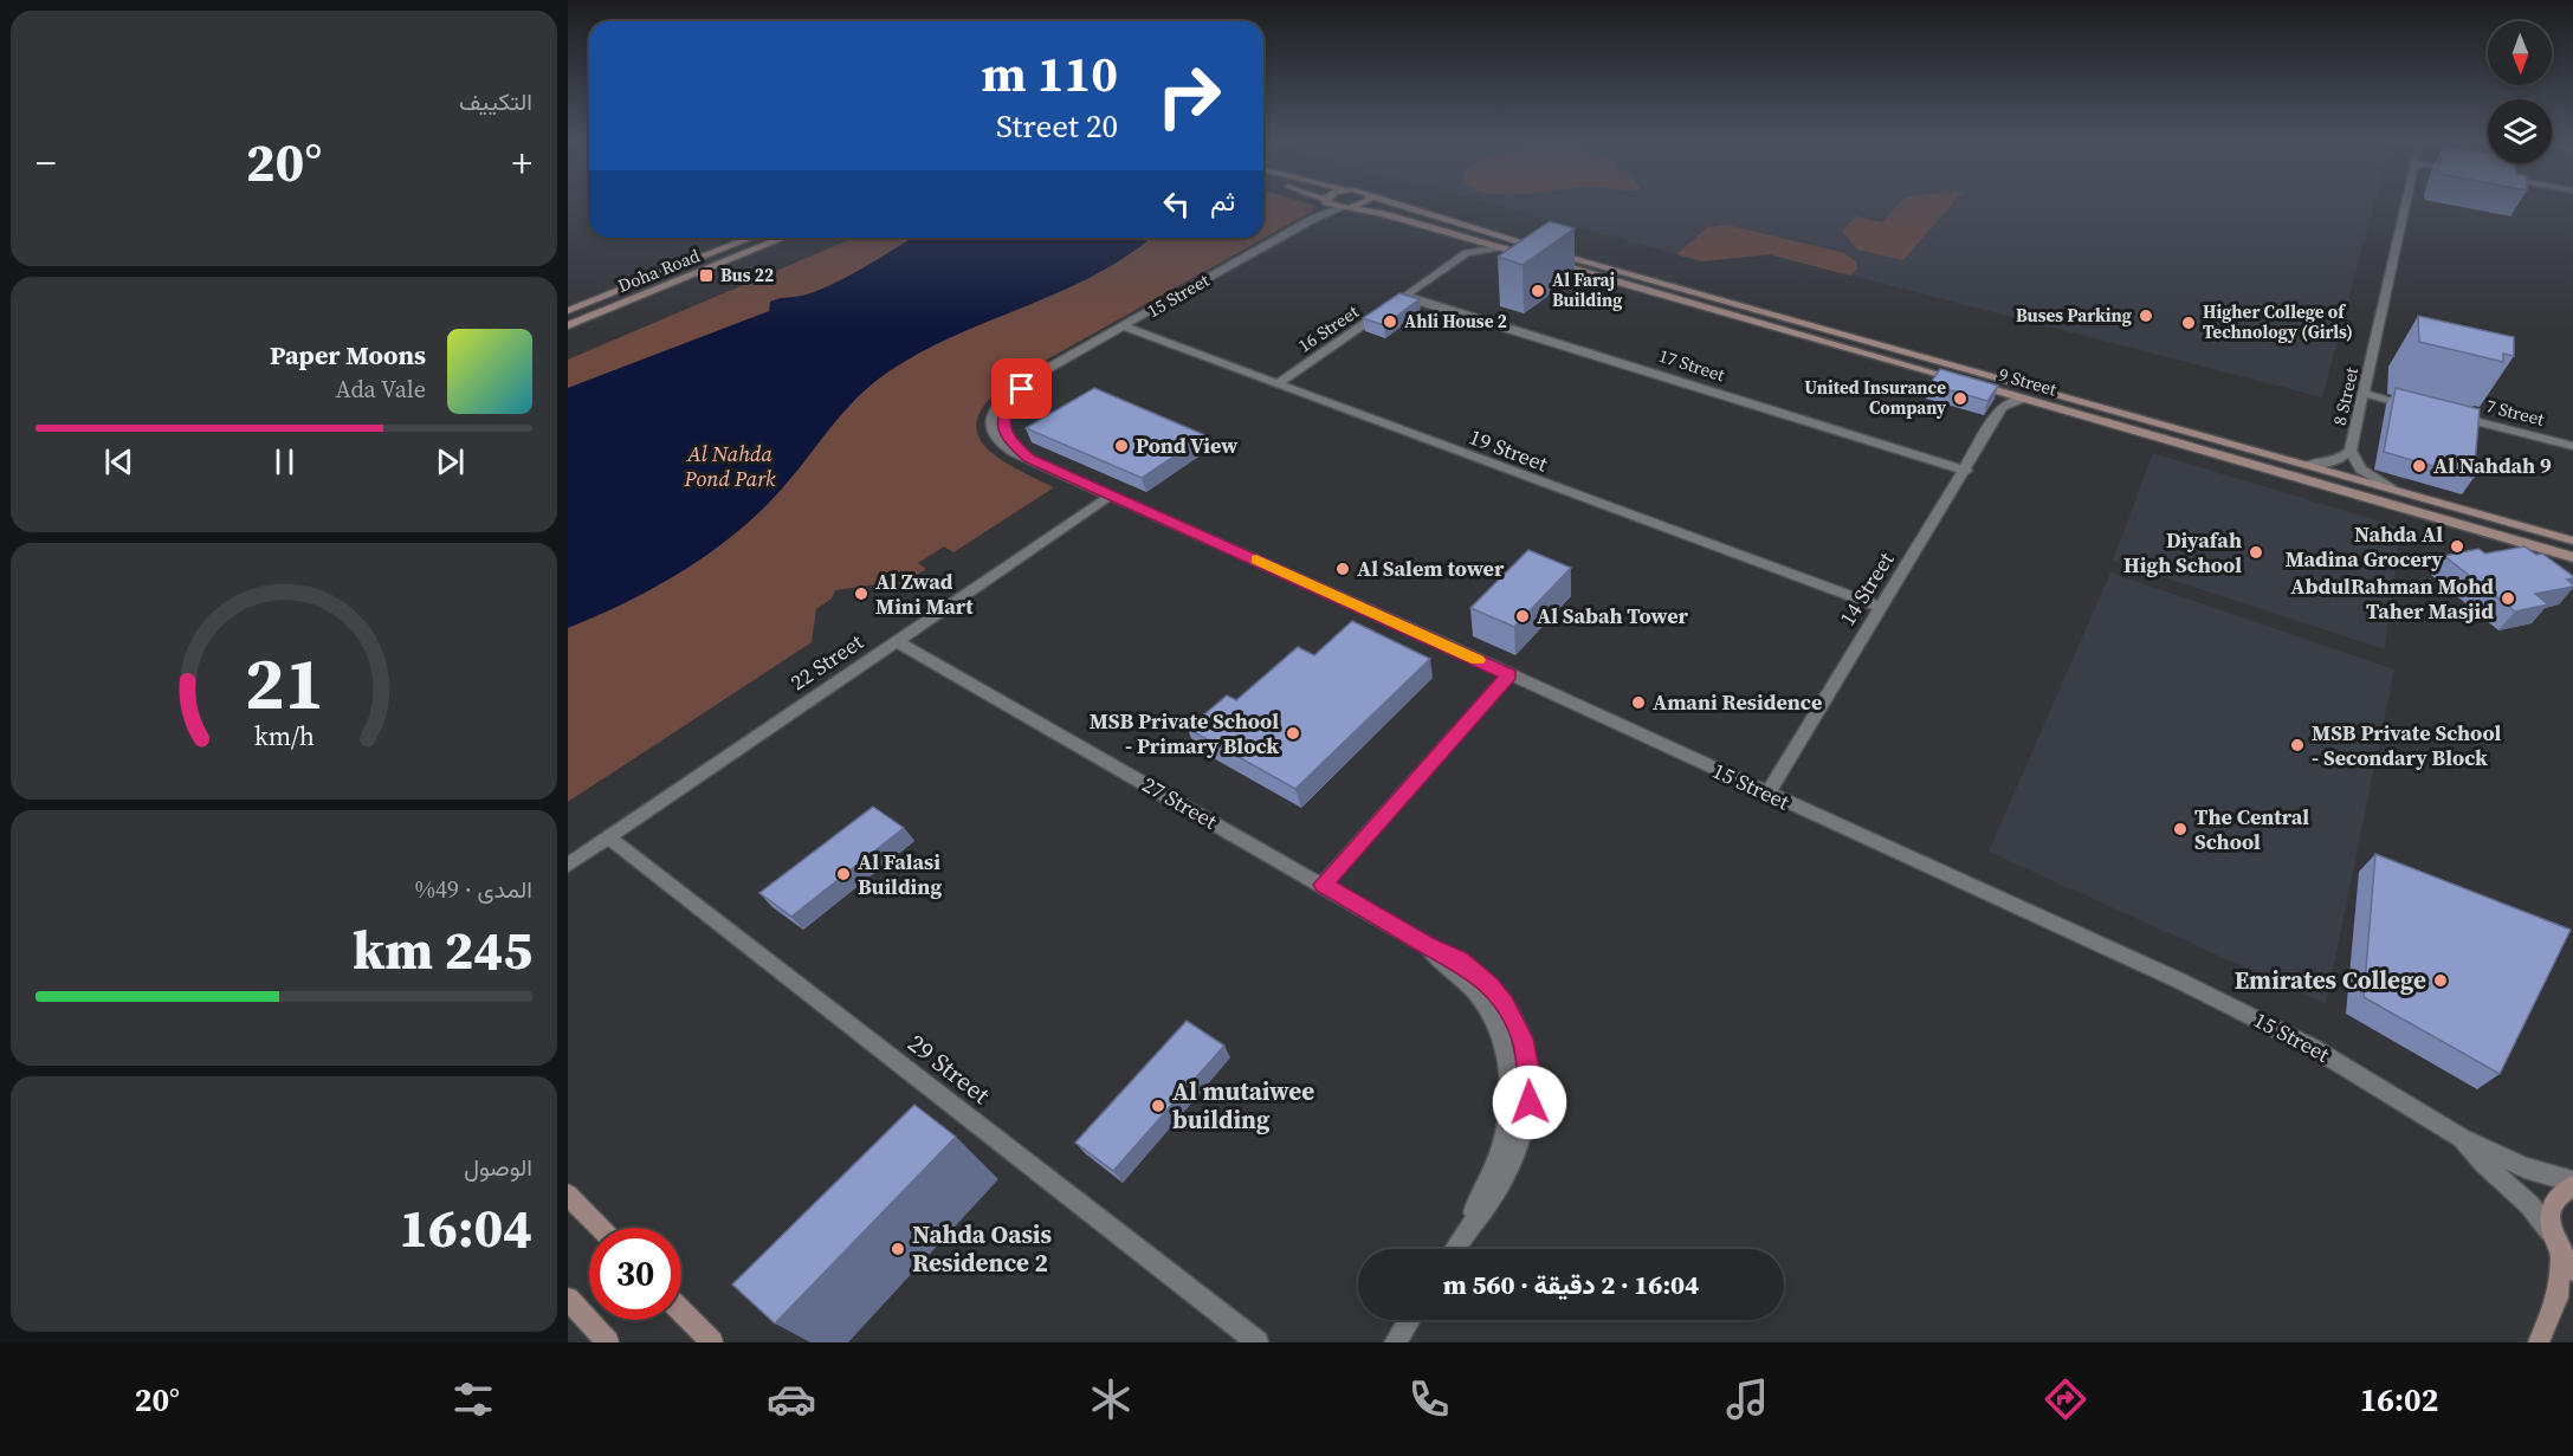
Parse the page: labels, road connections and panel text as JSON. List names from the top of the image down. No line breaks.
{"streets":{"street":["Doha Road","15 Street","16 Street","17 Street","9 Street","8 Street","7 Street","19 Street","14 Street","22 Street","27 Street","29 Street"]},"crossings":[["15 Street","19 Street"],["15 Street","14 Street"],["15 Street","22 Street"],["16 Street","19 Street"],["17 Street","14 Street"],["9 Street","8 Street"],["19 Street","14 Street"],["22 Street","27 Street"],["22 Street","29 Street"]],"parks":["Al Nahda Pond Park"],"places":{"transit":["Bus 22"],"other":["Al Faraj Building","Buses Parking","Ahli House 2","Higher College of Technology (Girls)","United Insurance Company","Pond View","Al Nahdah 9","Nahda Al Madina Grocery","Diyafah High School","Al Salem tower","Al Zwad Mini Mart","AbdulRahman Mohd Taher Masjid","Al Sabah Tower","Amani Residence","MSB Private School - Primary Block","MSB Private School - Secondary Block","The Central School","Al Falasi Building","Emirates College","Al mutaiwee building","Nahda Oasis Residence 2"]},"north":"bottom","page":{"tile":["التكييف",["المدى · 49%","245 km"],["الوصول","16:04"]],"turn":["110 m","20 Street"],"heat":["−","20°","+"],"then":"ثم","song":["Paper Moons","Ada Vale"],"limit":"30","trip":"16:04 · 2 دقيقة · 560 m","tabs":["16:02","20°"],"gauge":["21","km/h"]}}
